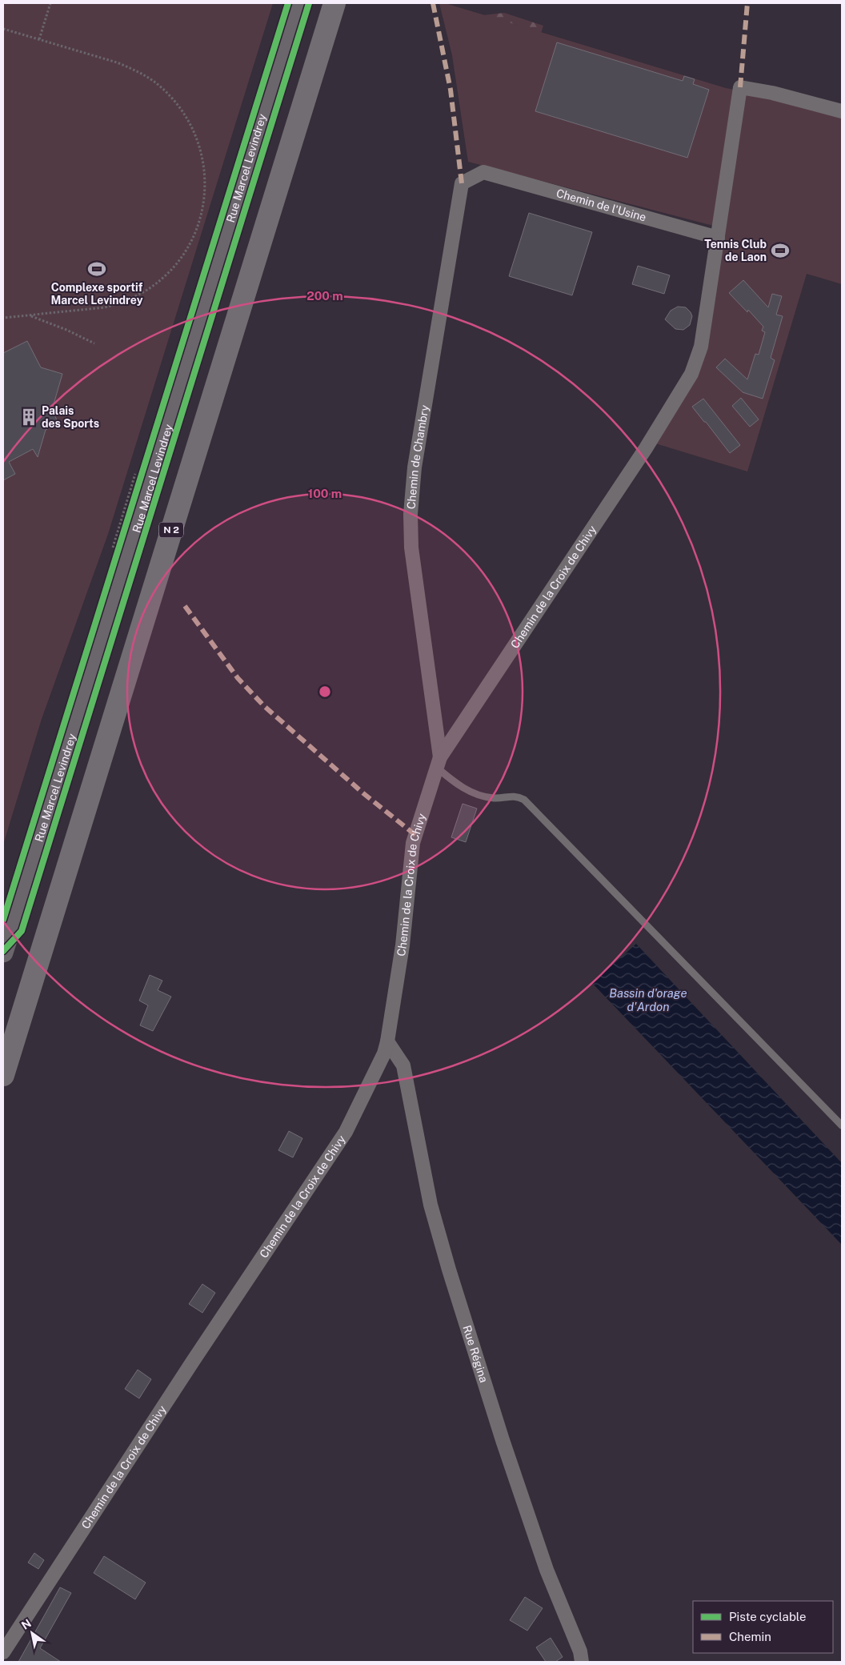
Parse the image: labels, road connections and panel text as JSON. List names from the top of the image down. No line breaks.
{"streets":{"main road":["N 2"],"street":["Rue Marcel Levindrey","Chemin de l'Usine","Chemin de Chambry","Chemin de la Croix de Chivy","Rue Régina"]},"crossings":[["Chemin de l'Usine","Chemin de Chambry"],["Chemin de l'Usine","Chemin de la Croix de Chivy"],["Chemin de Chambry","Chemin de la Croix de Chivy"],["Chemin de la Croix de Chivy","Rue Régina"]],"water":["Bassin d'orage d'Ardon"],"places":{"sports":["Tennis Club de Laon","Complexe sportif Marcel Levindrey"],"building":["Palais des Sports"]},"legend":["Piste cyclable","Chemin"],"north":"top left","rings":["200 m","100 m"]}
